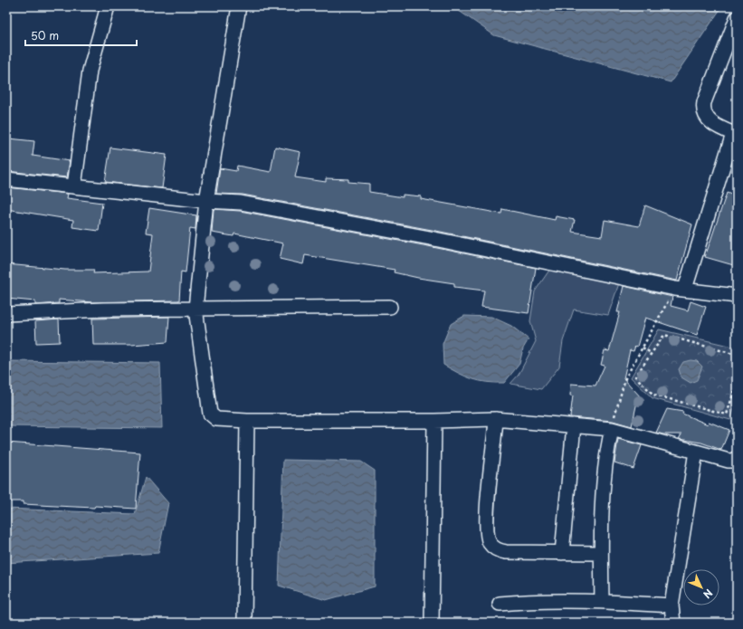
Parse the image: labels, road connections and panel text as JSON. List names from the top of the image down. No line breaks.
{"scale_bar":"50 m","north":"bottom right"}
